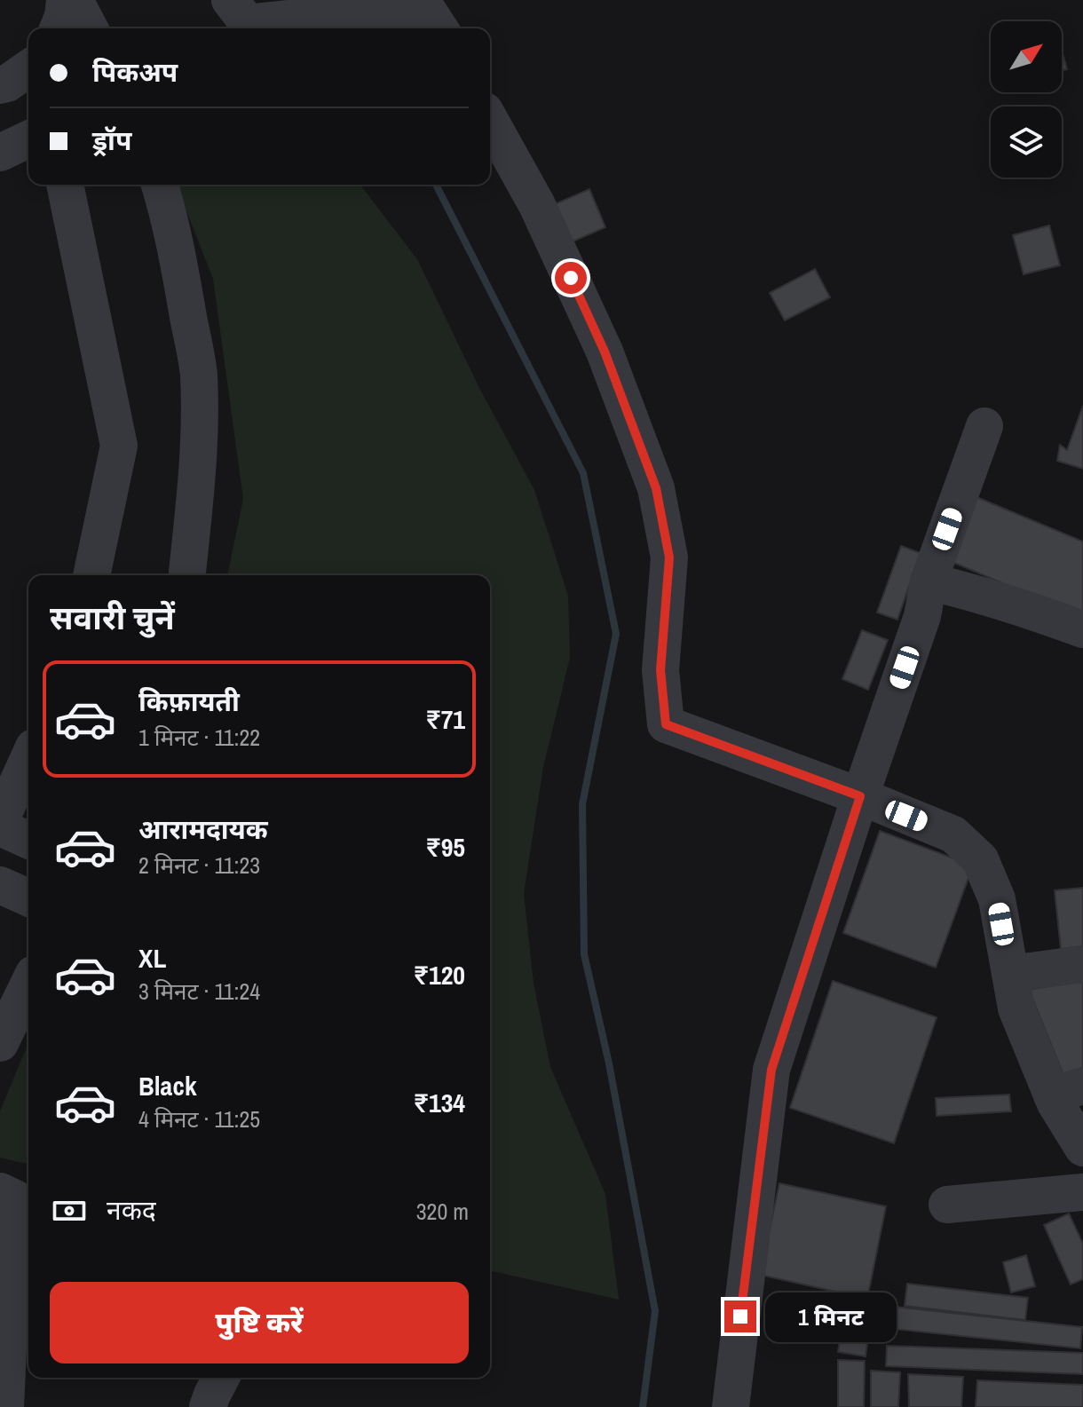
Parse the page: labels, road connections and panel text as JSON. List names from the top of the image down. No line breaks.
{"north":"top right","page":{"banner":["पिकअप","ड्रॉप"],"heading":"सवारी चुनें","list":[{"name":"किफ़ायती","note":"1 मिनट · 11:22","value":"₹71"},{"name":"आरामदायक","note":"2 मिनट · 11:23","value":"₹95"},{"name":"XL","note":"3 मिनट · 11:24","value":"₹120"},{"name":"Black","note":"4 मिनट · 11:25","value":"₹134"}],"pay":["नकद","320 m"],"buttons":"पुष्टि करें","bubble":"1 मिनट"}}
